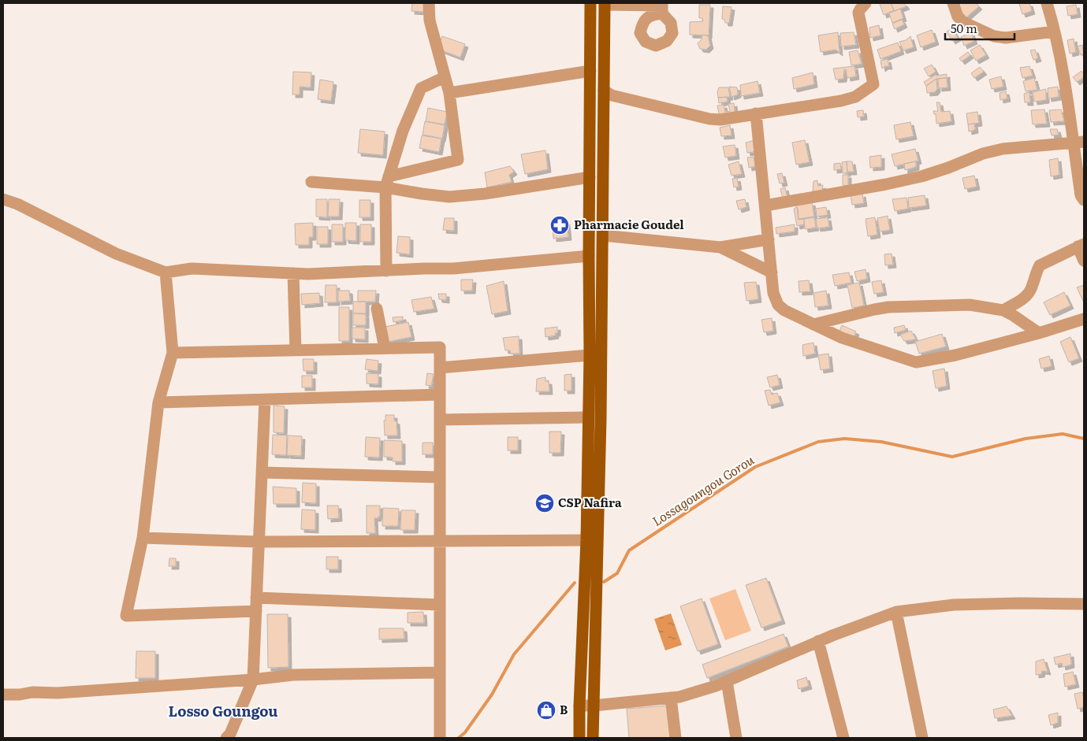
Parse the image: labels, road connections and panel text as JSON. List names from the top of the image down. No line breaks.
{"districts":["Losso Goungou"],"water":["Lossagoungou Gorou"],"places":{"pharmacy":["Pharmacie Goudel"],"school or university":["CSP Nafira"],"shop":["B"]},"scale_bar":"50 m"}
